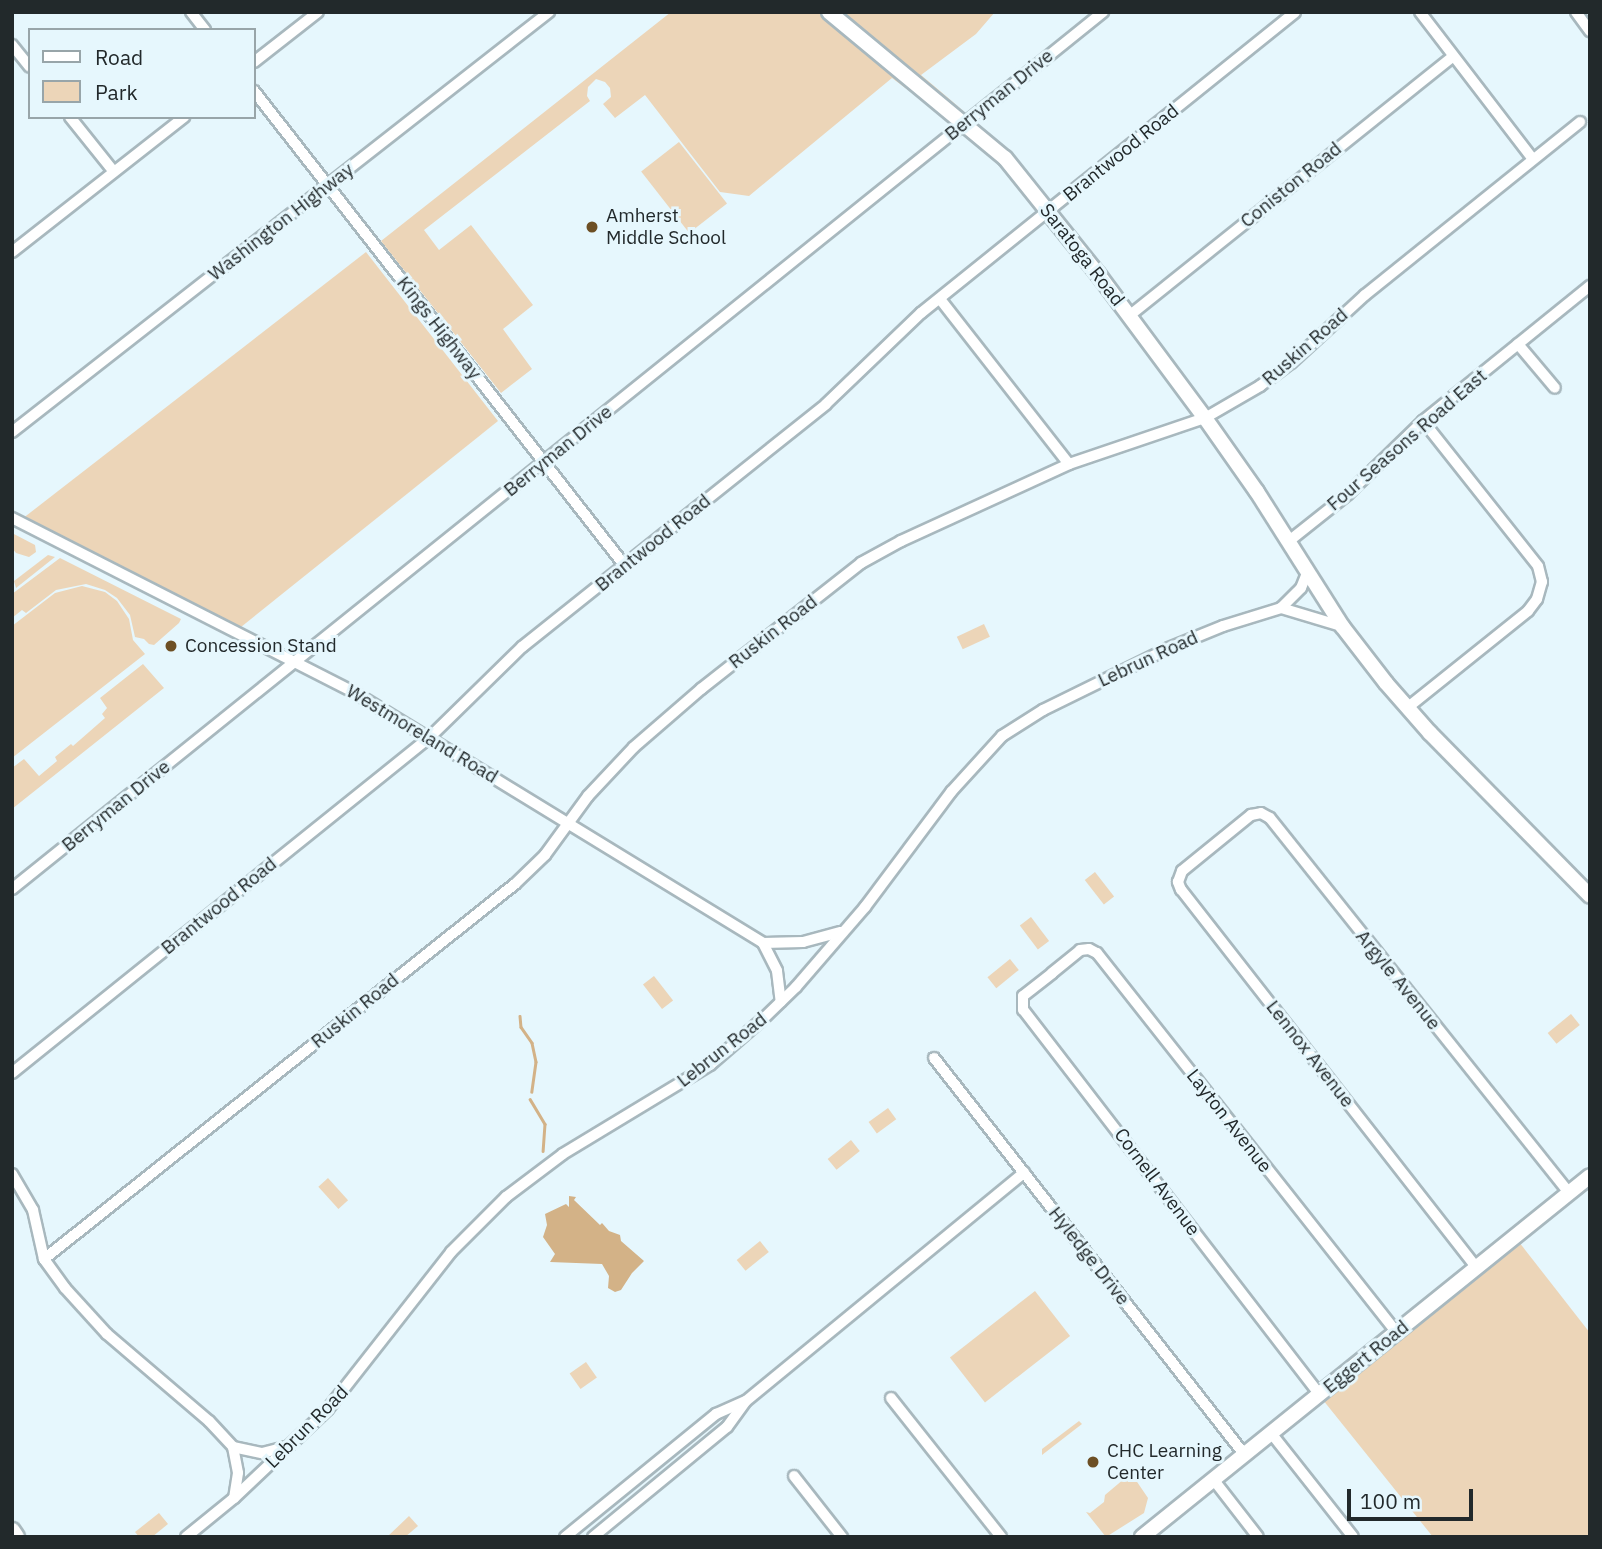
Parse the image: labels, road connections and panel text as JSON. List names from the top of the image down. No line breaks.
{"streets":{"street":["Berryman Drive","Brantwood Road","Coniston Road","Washington Highway","Saratoga Road","Kings Highway","Ruskin Road","Four Seasons Road East","Lebrun Road","Westmoreland Road","Argyle Avenue","Lennox Avenue","Layton Avenue","Cornell Avenue","Hyledge Drive","Eggert Road"]},"crossings":[["Berryman Drive","Saratoga Road"],["Berryman Drive","Kings Highway"],["Berryman Drive","Westmoreland Road"],["Brantwood Road","Saratoga Road"],["Brantwood Road","Kings Highway"],["Brantwood Road","Westmoreland Road"],["Coniston Road","Saratoga Road"],["Washington Highway","Kings Highway"],["Saratoga Road","Ruskin Road"],["Saratoga Road","Four Seasons Road East"],["Ruskin Road","Westmoreland Road"],["Argyle Avenue","Lennox Avenue"],["Argyle Avenue","Eggert Road"],["Lennox Avenue","Eggert Road"],["Layton Avenue","Cornell Avenue"],["Layton Avenue","Eggert Road"],["Cornell Avenue","Eggert Road"],["Hyledge Drive","Eggert Road"]],"places":["Amherst Middle School","Concession Stand","CHC Learning Center"],"legend":["Road","Park"],"scale_bar":"100 m"}
